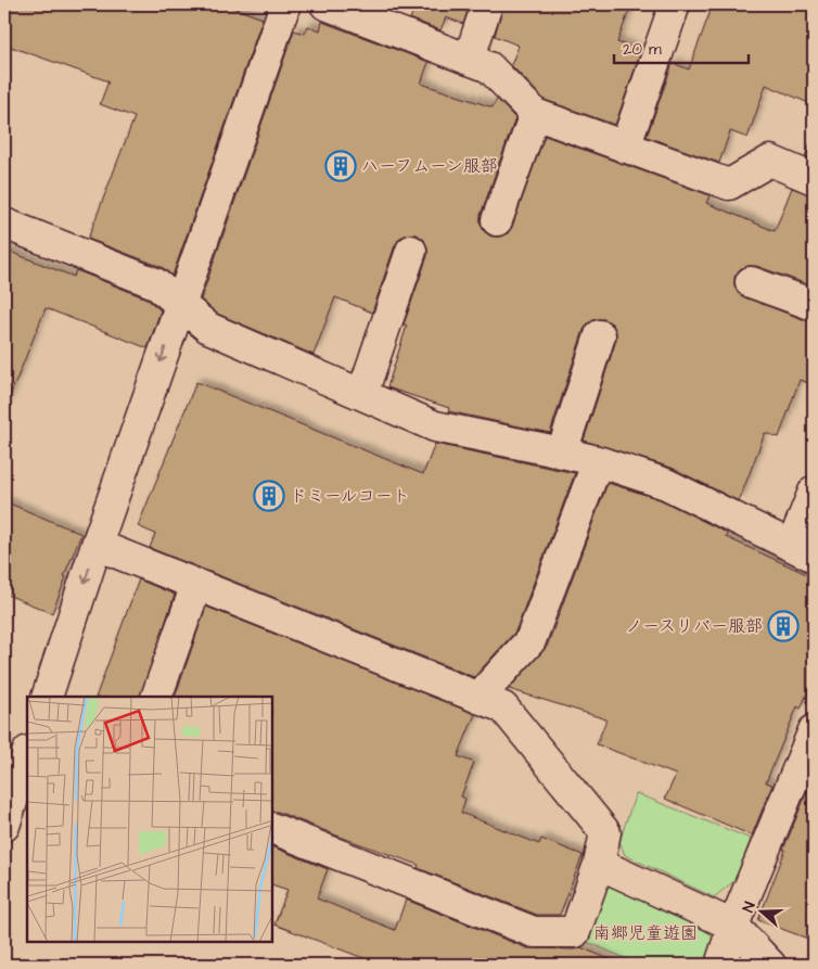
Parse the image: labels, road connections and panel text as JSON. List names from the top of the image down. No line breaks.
{"parks":["南郷児童遊園"],"places":{"building":["ハーフムーン服部","ドミールコート","ノースリバー服部"]},"scale_bar":"20 m","north":"left"}
